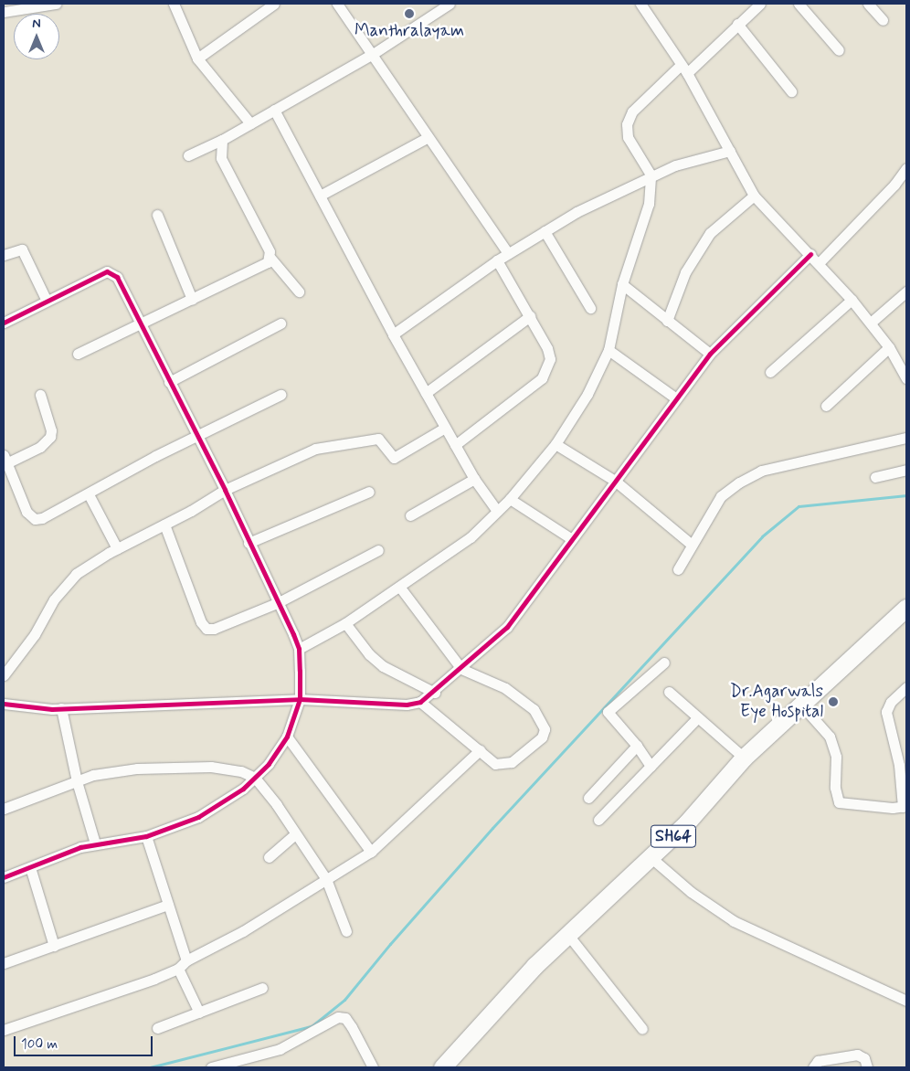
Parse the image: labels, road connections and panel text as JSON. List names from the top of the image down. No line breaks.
{"streets":{"main road":["SH64"]},"places":["Manthralayam","Dr.Agarwals Eye Hospital"],"scale_bar":"100 m","north":"top"}
